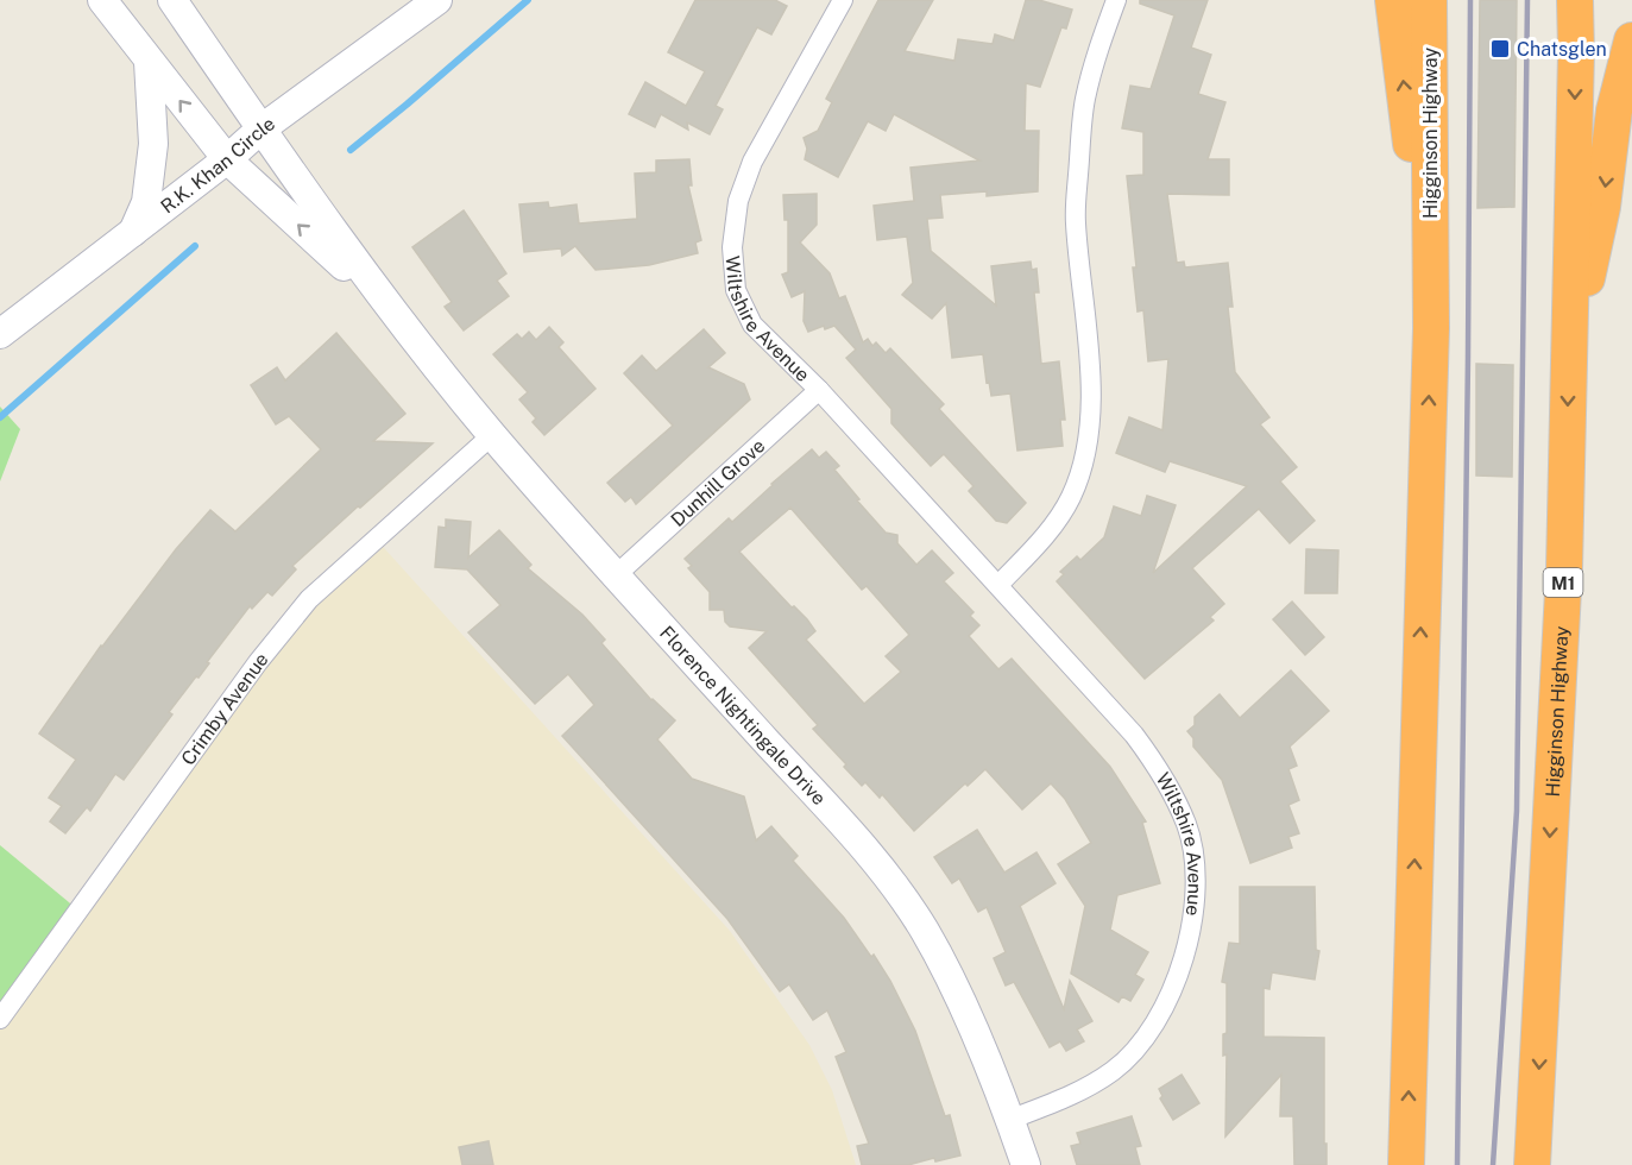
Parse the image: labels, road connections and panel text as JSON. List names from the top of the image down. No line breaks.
{"streets":{"highway":["Higginson Highway","M1"],"street":["R.K. Khan Circle","Wiltshire Avenue","Dunhill Grove","Crimby Avenue","Florence Nightingale Drive"]},"crossings":[["R.K. Khan Circle","Florence Nightingale Drive"],["Wiltshire Avenue","Dunhill Grove"],["Wiltshire Avenue","Florence Nightingale Drive"],["Dunhill Grove","Florence Nightingale Drive"],["Crimby Avenue","Florence Nightingale Drive"]],"places":{"transit":["Chatsglen"]}}
